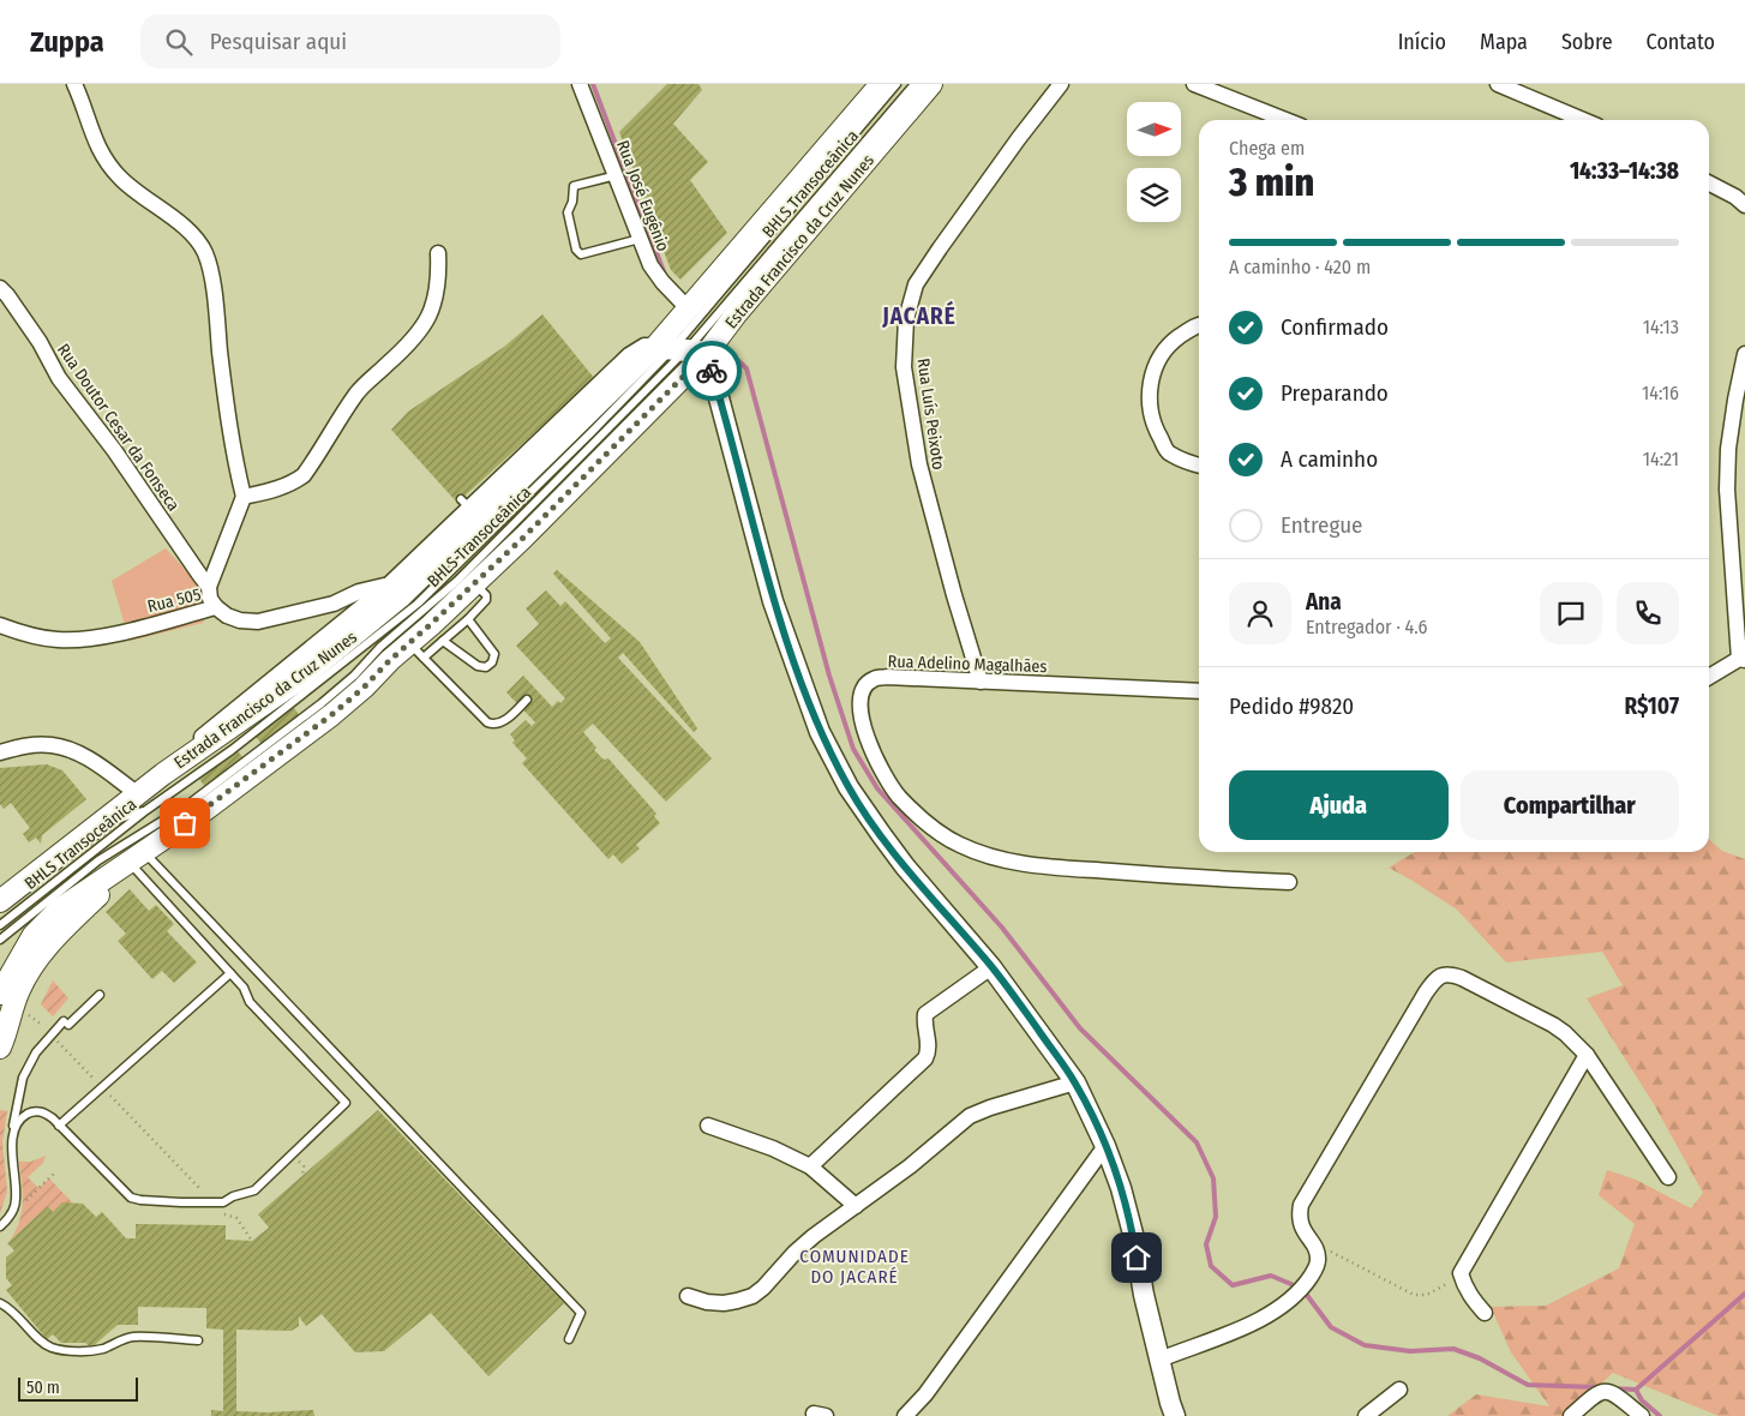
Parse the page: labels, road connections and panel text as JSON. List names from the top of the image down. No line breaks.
{"streets":{"main road":["Estrada Francisco da Cruz Nunes"],"street":["Rua José Eugênio","Rua Luís Peixoto","Rua Doutor Cesar da Fonseca","Rua 505","Rua Adelino Magalhães"],"lane":["BHLS Transoceânica"]},"crossings":[["BHLS Transoceânica","Estrada Francisco da Cruz Nunes"],["Rua José Eugênio","Estrada Francisco da Cruz Nunes"],["Rua Luís Peixoto","Rua Adelino Magalhães"],["Rua Doutor Cesar da Fonseca","Rua 505"]],"districts":["JACARÉ","COMUNIDADE DO JACARÉ"],"scale_bar":"50 m","north":"right","page":{"header":"Zuppa","search":"Pesquisar aqui","nav":["Início","Mapa","Sobre","Contato"],"heading":["3 min","Chega em","14:33–14:38"],"panel":["Ana","Entregador · 4.6","Pedido #9820","R$107"],"bar":"A caminho · 420 m","list":[["Confirmado","14:13"],["Preparando","14:16"],["A caminho","14:21"],"Entregue"],"buttons":["Ajuda","Compartilhar"],"scale":"50 m"}}
